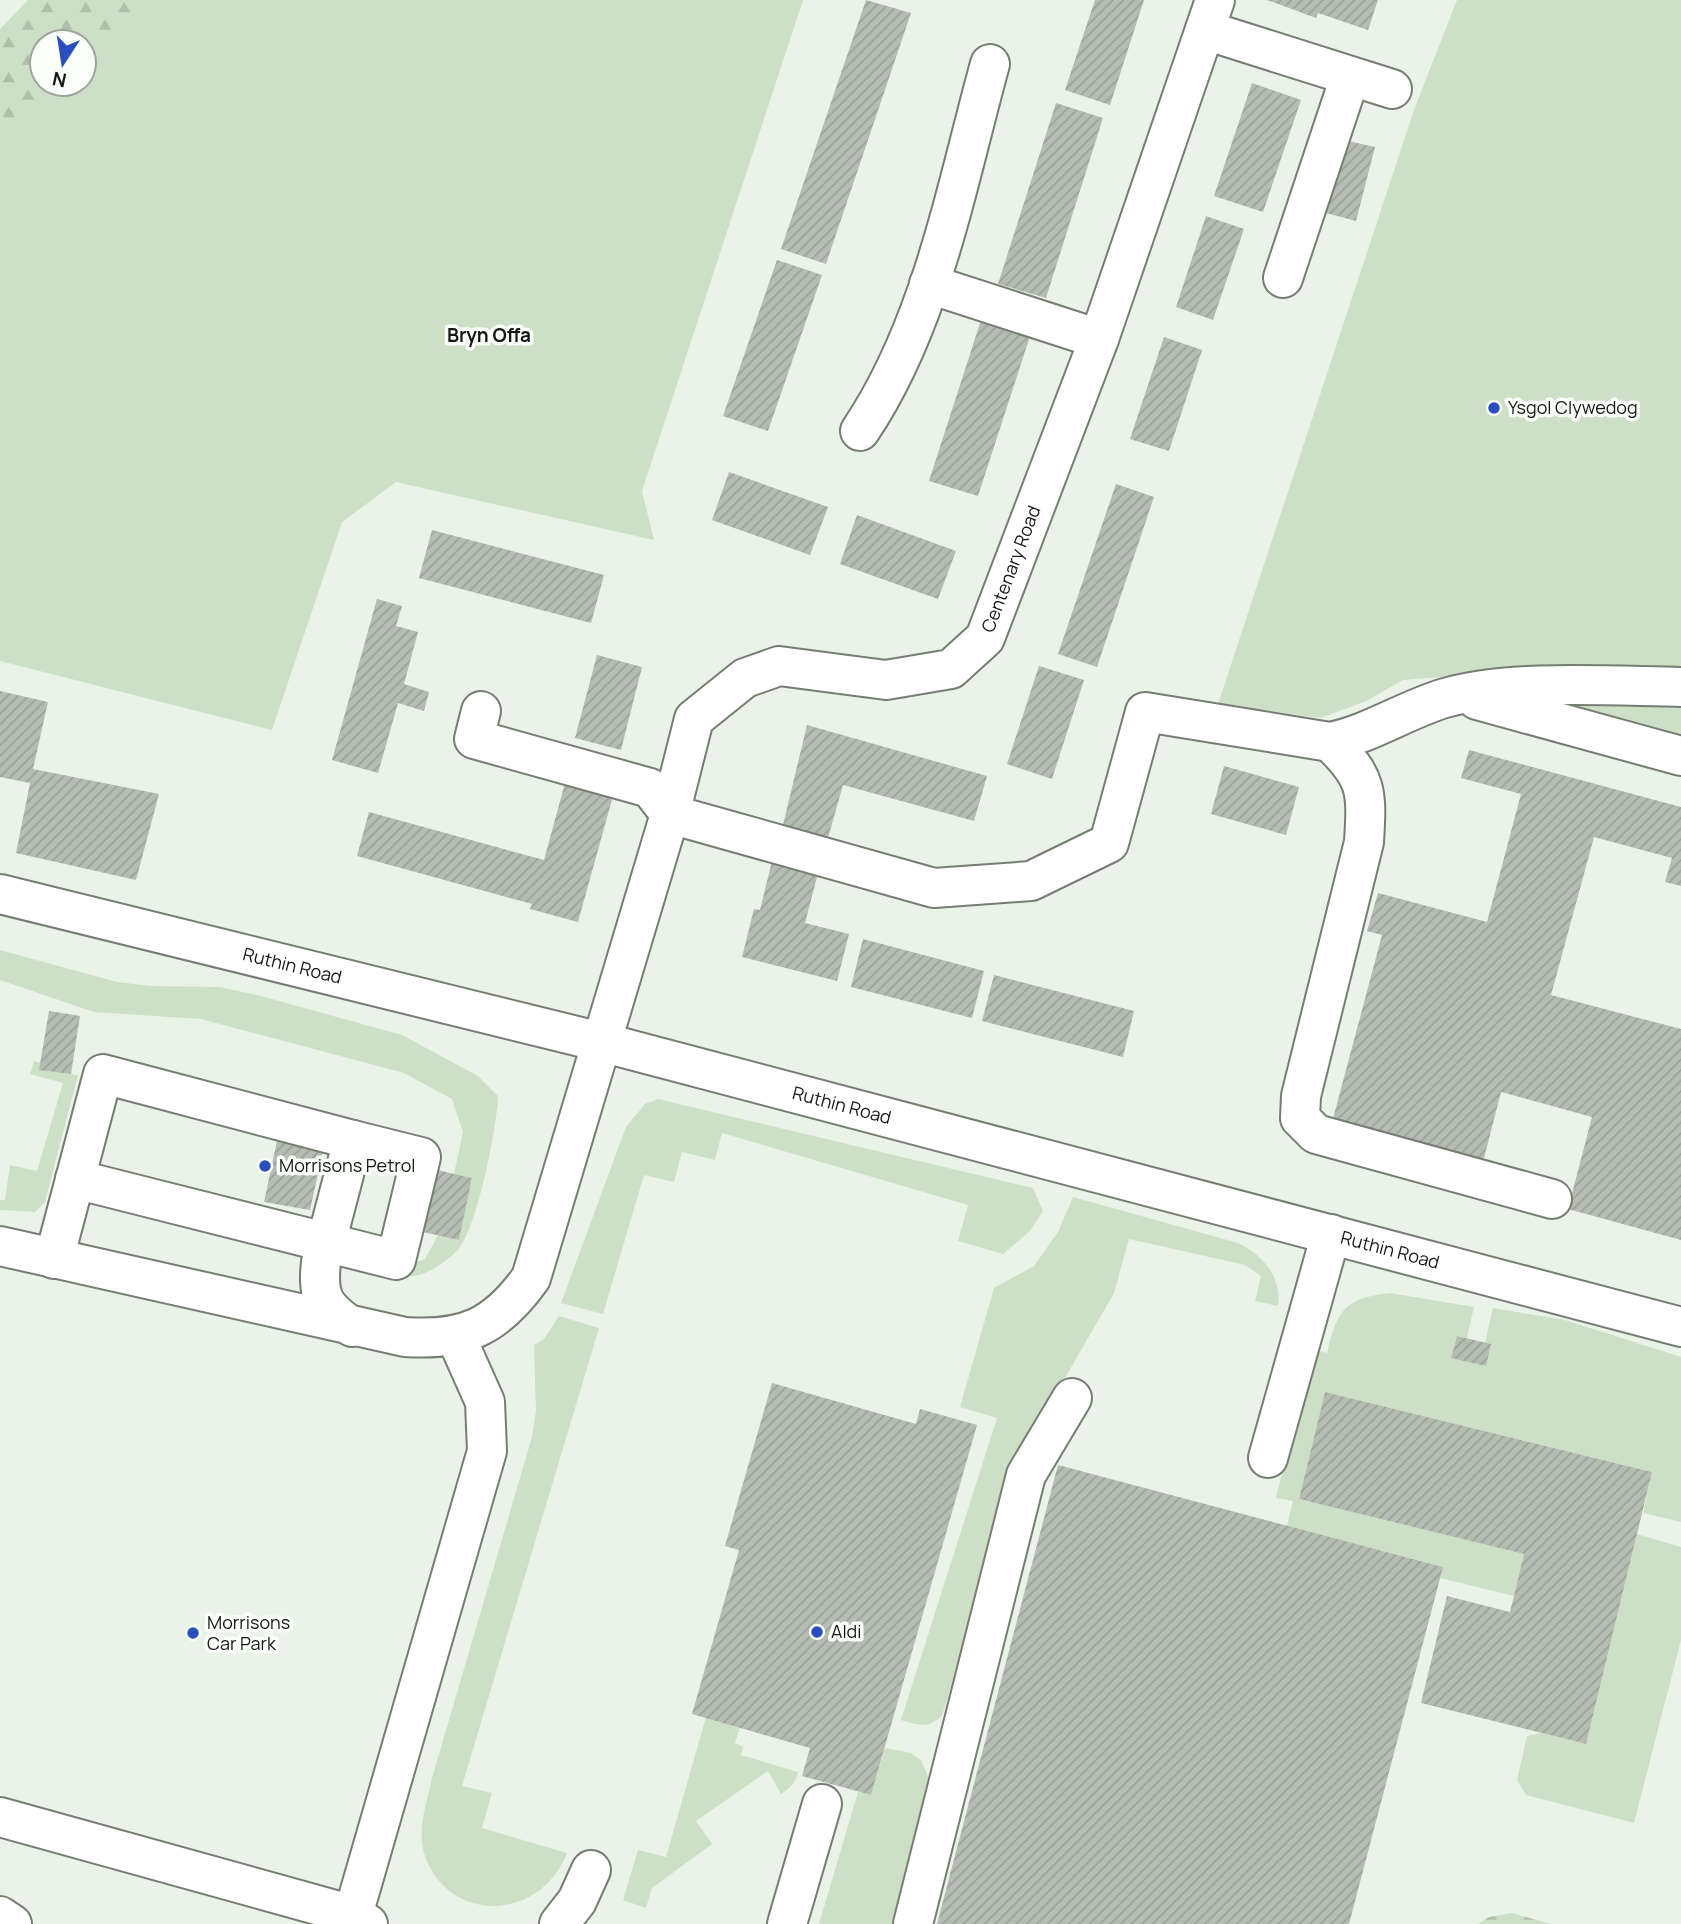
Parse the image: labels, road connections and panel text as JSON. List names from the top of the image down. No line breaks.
{"streets":{"main road":["Centenary Road","Ruthin Road"]},"crossings":[["Centenary Road","Ruthin Road"]],"districts":["Bryn Offa"],"places":["Ysgol Clywedog","Morrisons Petrol","Aldi","Morrisons Car Park"],"north":"bottom"}
